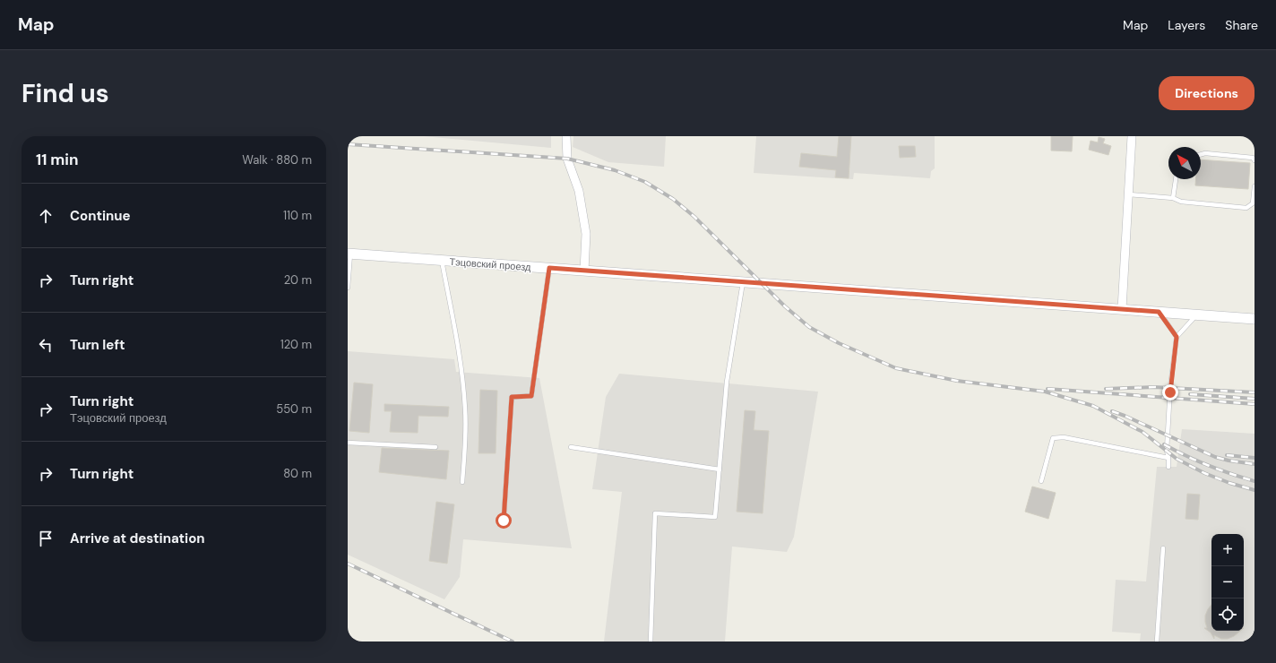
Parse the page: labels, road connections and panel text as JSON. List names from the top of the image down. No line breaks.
{"streets":{"street":["Тэцовский проезд"]},"north":"top left","page":{"header":"Map","nav":["Map","Layers","Share"],"buttons":"Directions","title":"Find us","heading":["11 min","Walk · 880 m"],"list":[["Continue","110 m"],["Turn right","20 m"],["Turn left","120 m"],["Turn right","Тэцовский проезд","550 m"],["Turn right","80 m"],"Arrive at destination"],"map_buttons":["+","−"]}}
